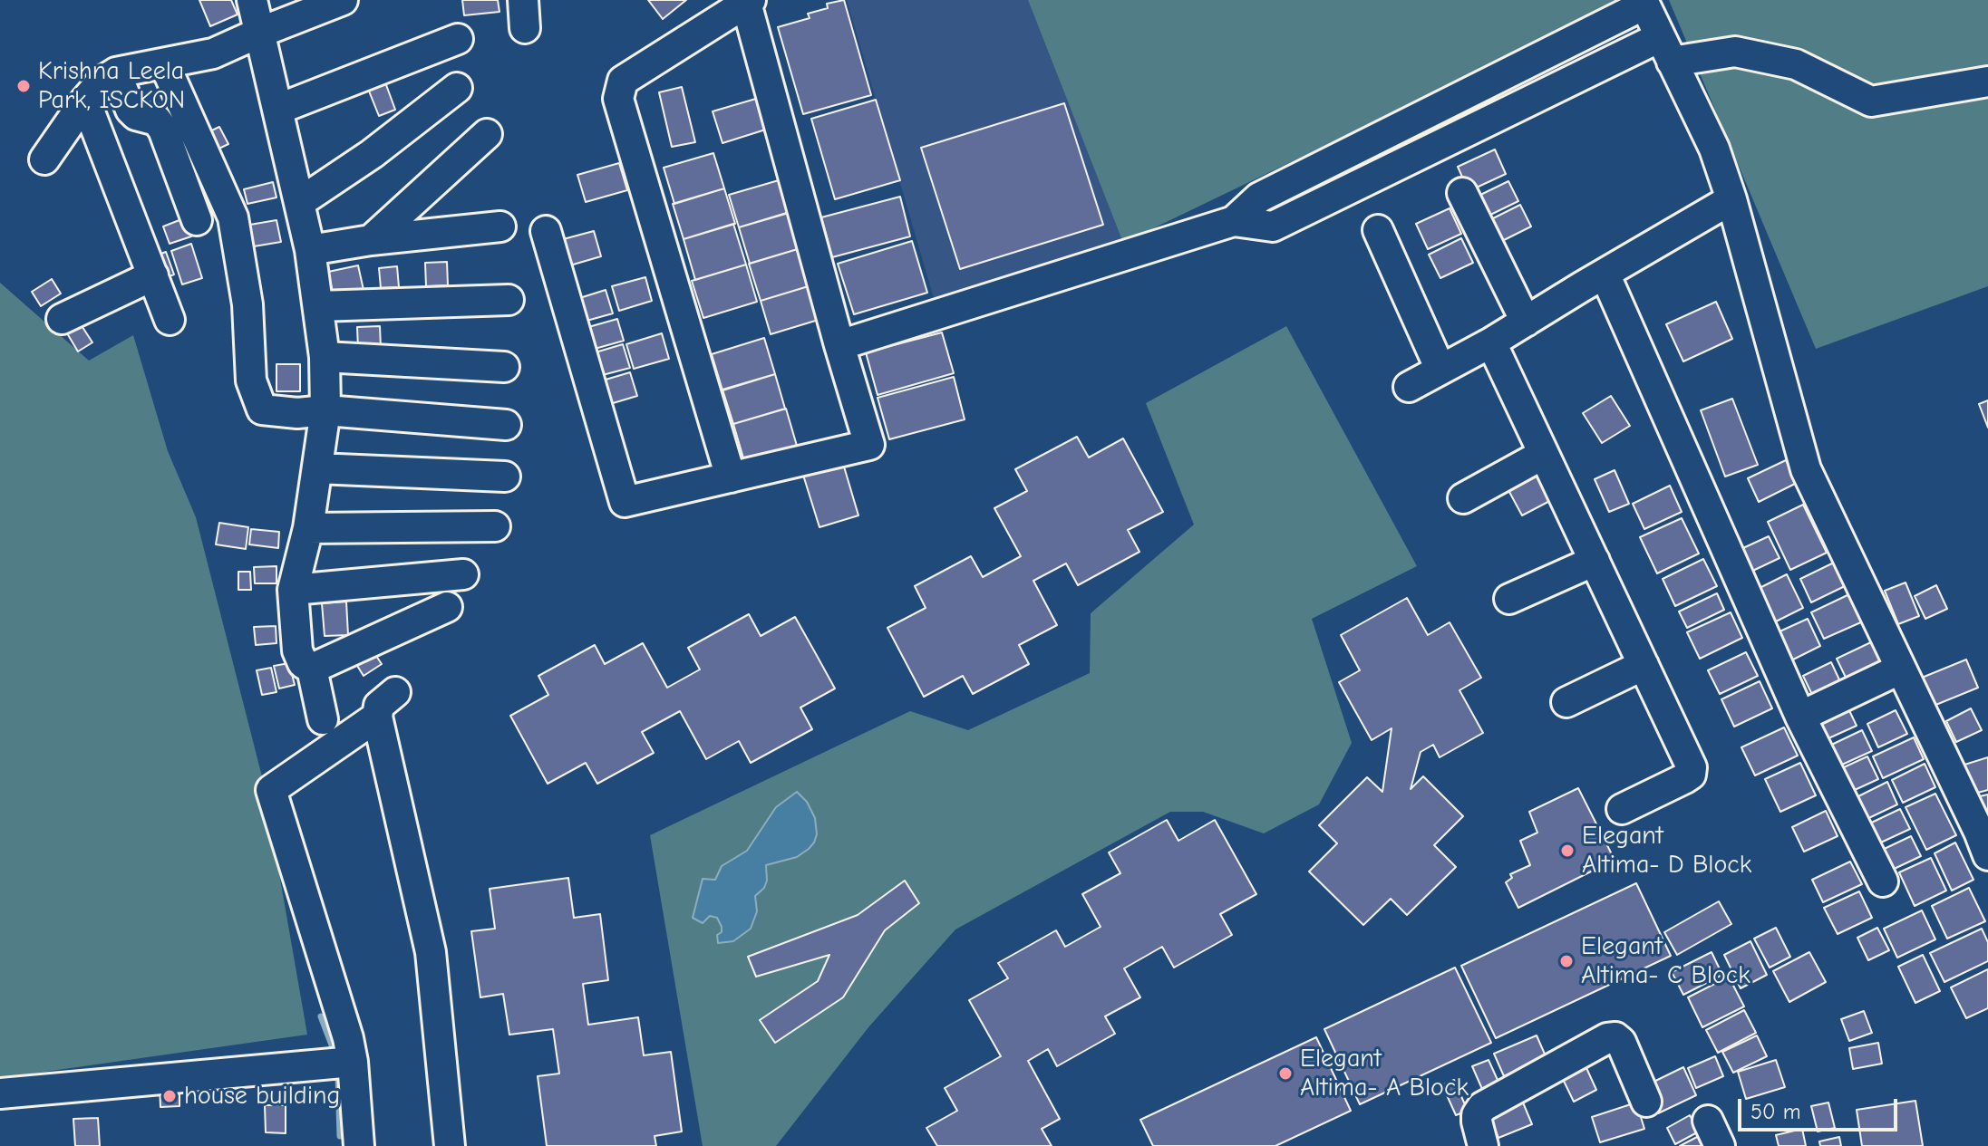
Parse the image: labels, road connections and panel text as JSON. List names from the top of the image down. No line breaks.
{"places":["Krishna Leela Park, ISCKON","Elegant Altima- D Block","Elegant Altima- C Block","Elegant Altima- A Block","house building"],"scale_bar":"50 m"}
